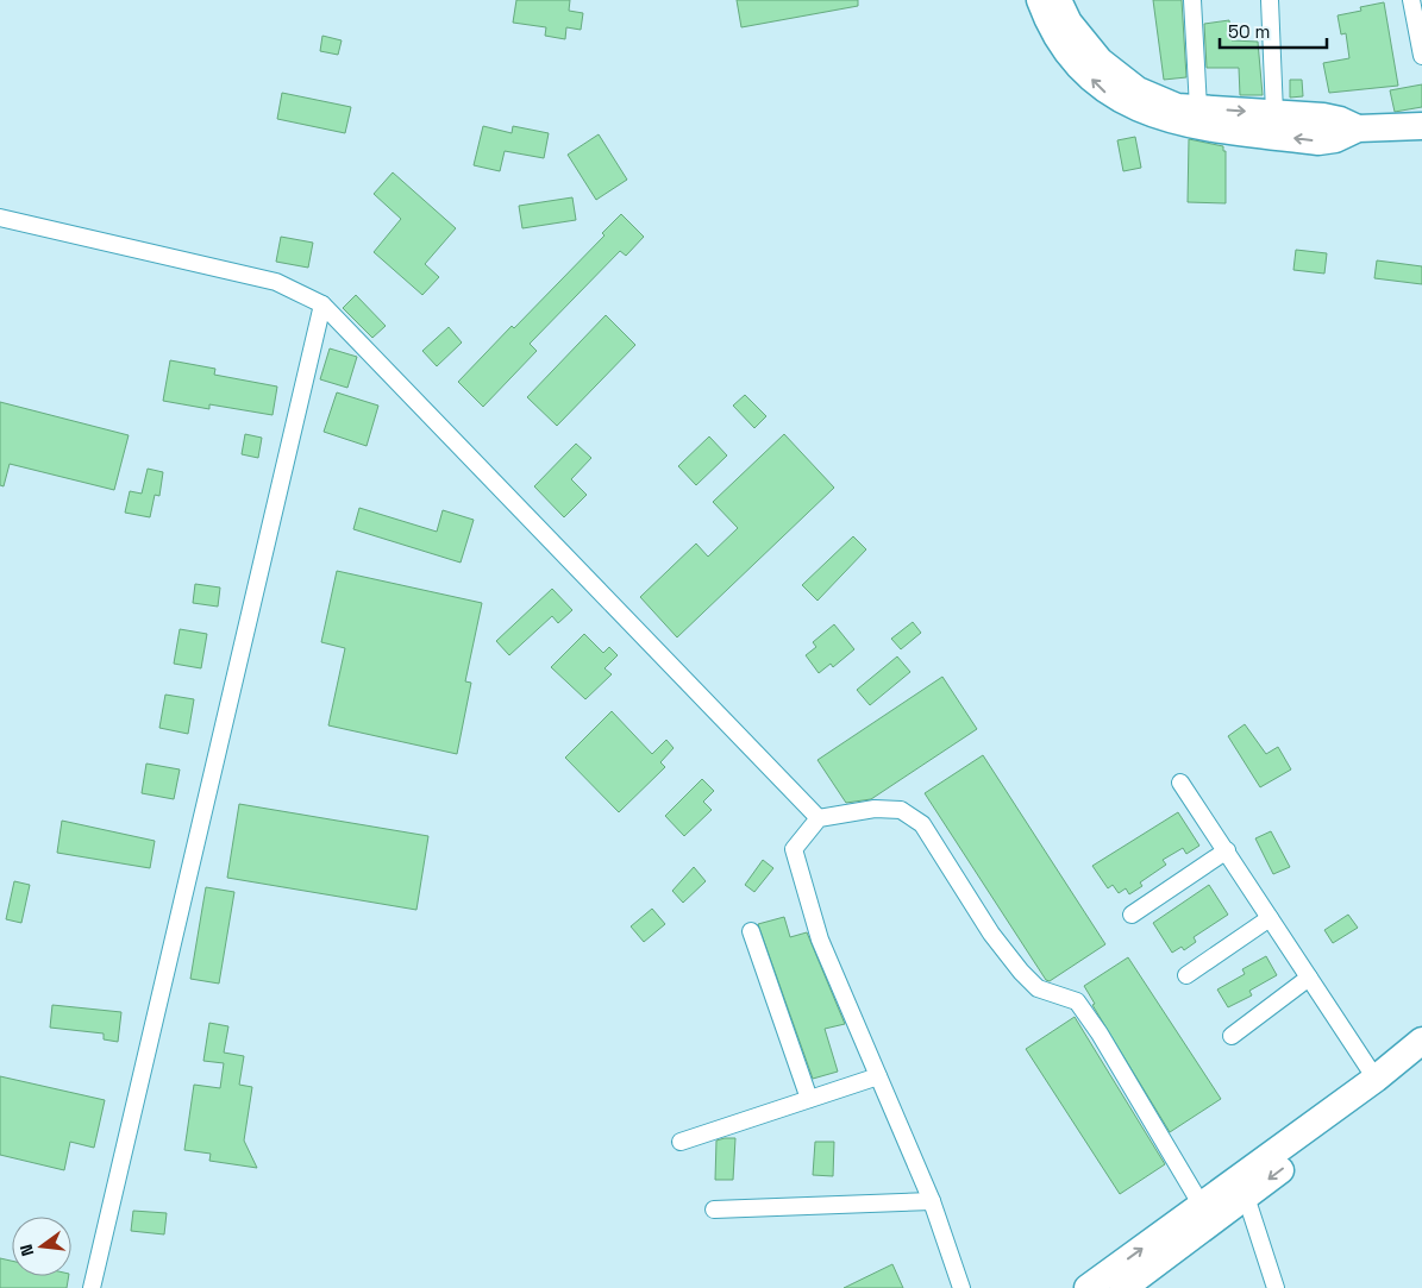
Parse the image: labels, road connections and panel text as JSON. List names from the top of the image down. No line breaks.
{"scale_bar":"50 m","north":"left"}
